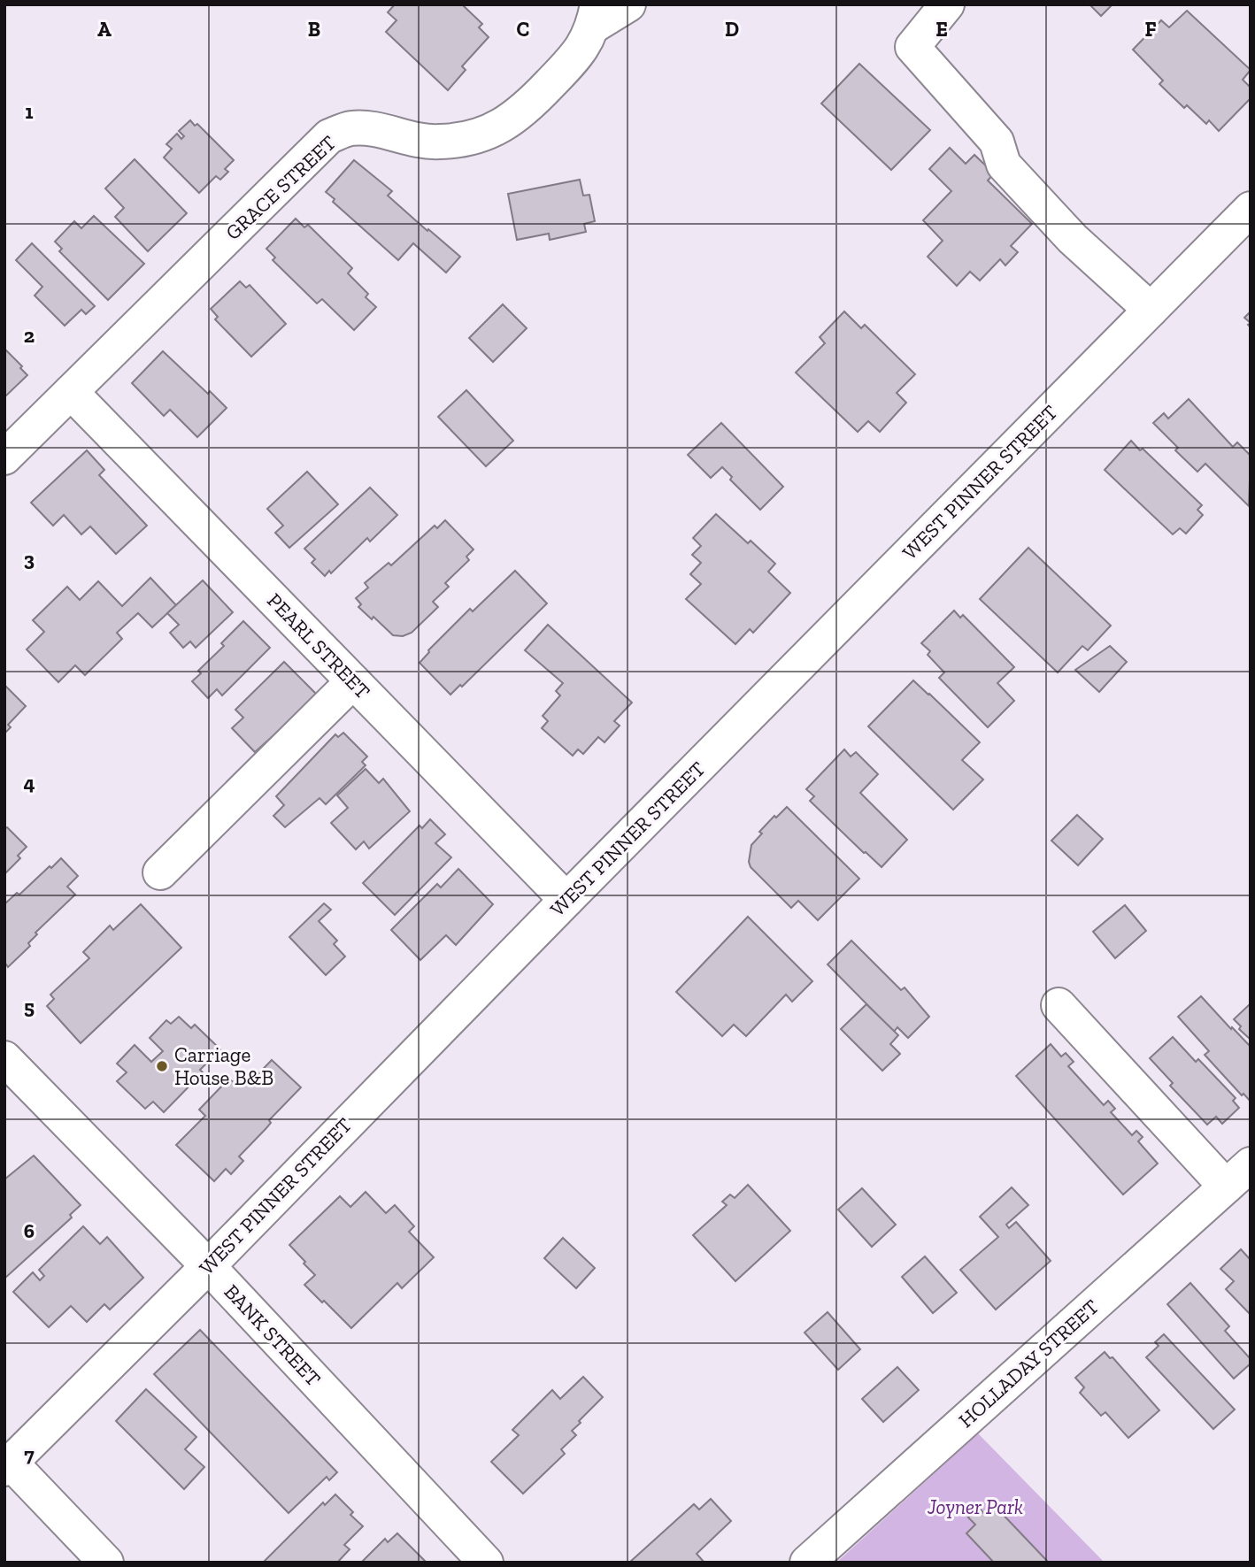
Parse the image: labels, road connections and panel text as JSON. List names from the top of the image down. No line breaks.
{"streets":{"street":["GRACE STREET","WEST PINNER STREET","PEARL STREET","BANK STREET","HOLLADAY STREET"]},"crossings":[["GRACE STREET","PEARL STREET"],["WEST PINNER STREET","PEARL STREET"],["WEST PINNER STREET","BANK STREET"]],"parks":["Joyner Park"],"places":["Carriage House B&B"],"grid":{"columns":["A","B","C","D","E","F"],"rows":["1","2","3","4","5","6","7"]}}
